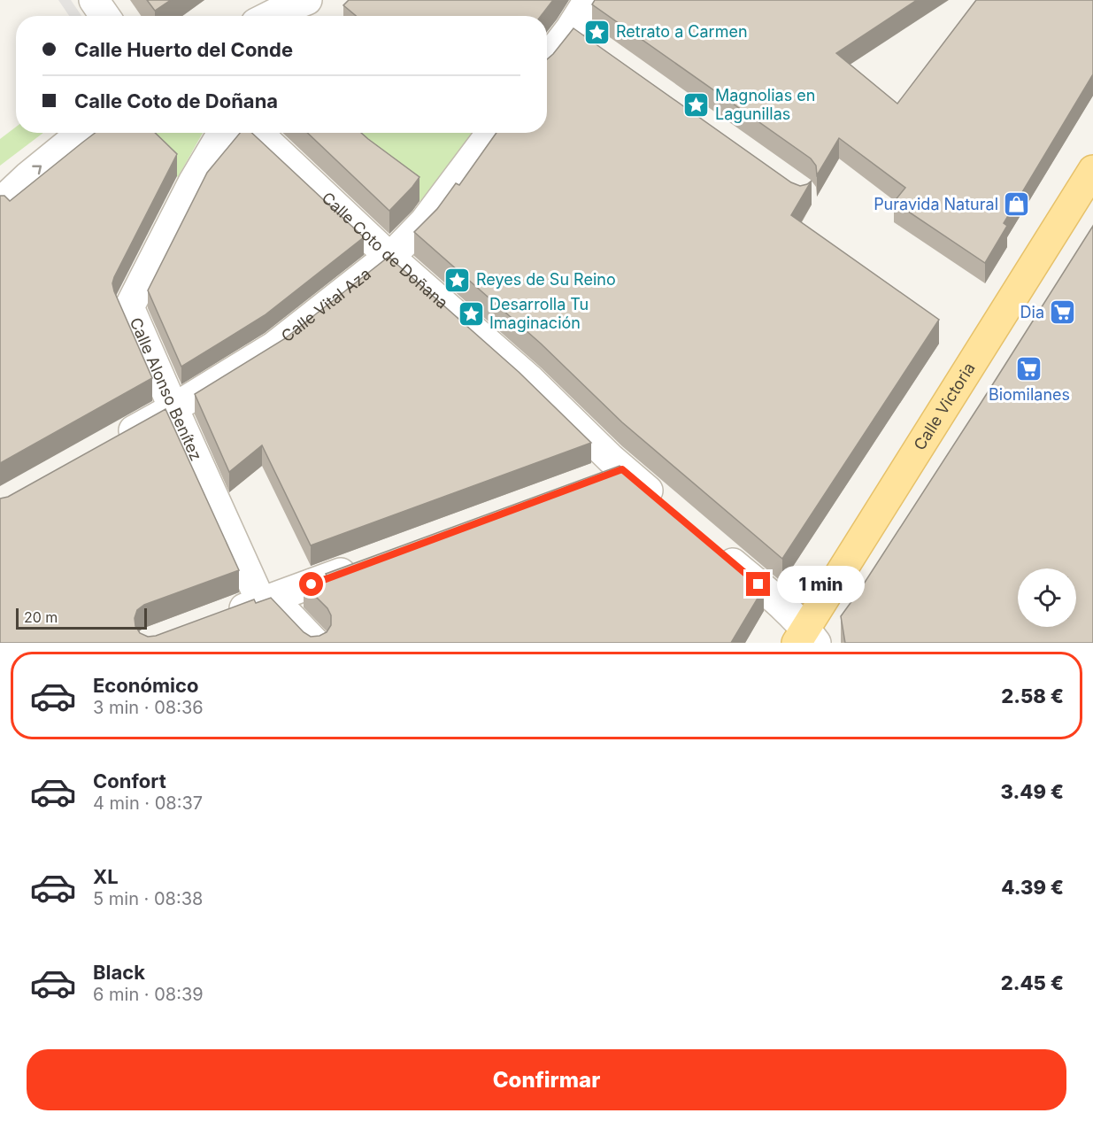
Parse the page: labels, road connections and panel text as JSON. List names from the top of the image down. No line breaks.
{"streets":{"main road":["Calle Victoria"],"street":["Calle Coto de Doñana","Calle Vital Aza","Calle Alonso Benítez"]},"crossings":[["Calle Coto de Doñana","Calle Vital Aza"],["Calle Vital Aza","Calle Alonso Benítez"]],"places":{"place":["Retrato a Carmen","Magnolias en Lagunillas","Reyes de Su Reino","Desarrolla Tu Imaginación"],"shop":["Puravida Natural"],"supermarket":["Dia","Biomilanes"]},"scale_bar":"20 m","page":{"banner":["Calle Huerto del Conde","Calle Coto de Doñana"],"bubble":"1 min","scale":"20 m","list":[{"name":"Económico","note":"3 min · 08:36","value":"2.58 €"},{"name":"Confort","note":"4 min · 08:37","value":"3.49 €"},{"name":"XL","note":"5 min · 08:38","value":"4.39 €"},{"name":"Black","note":"6 min · 08:39","value":"2.45 €"}],"buttons":"Confirmar"}}
